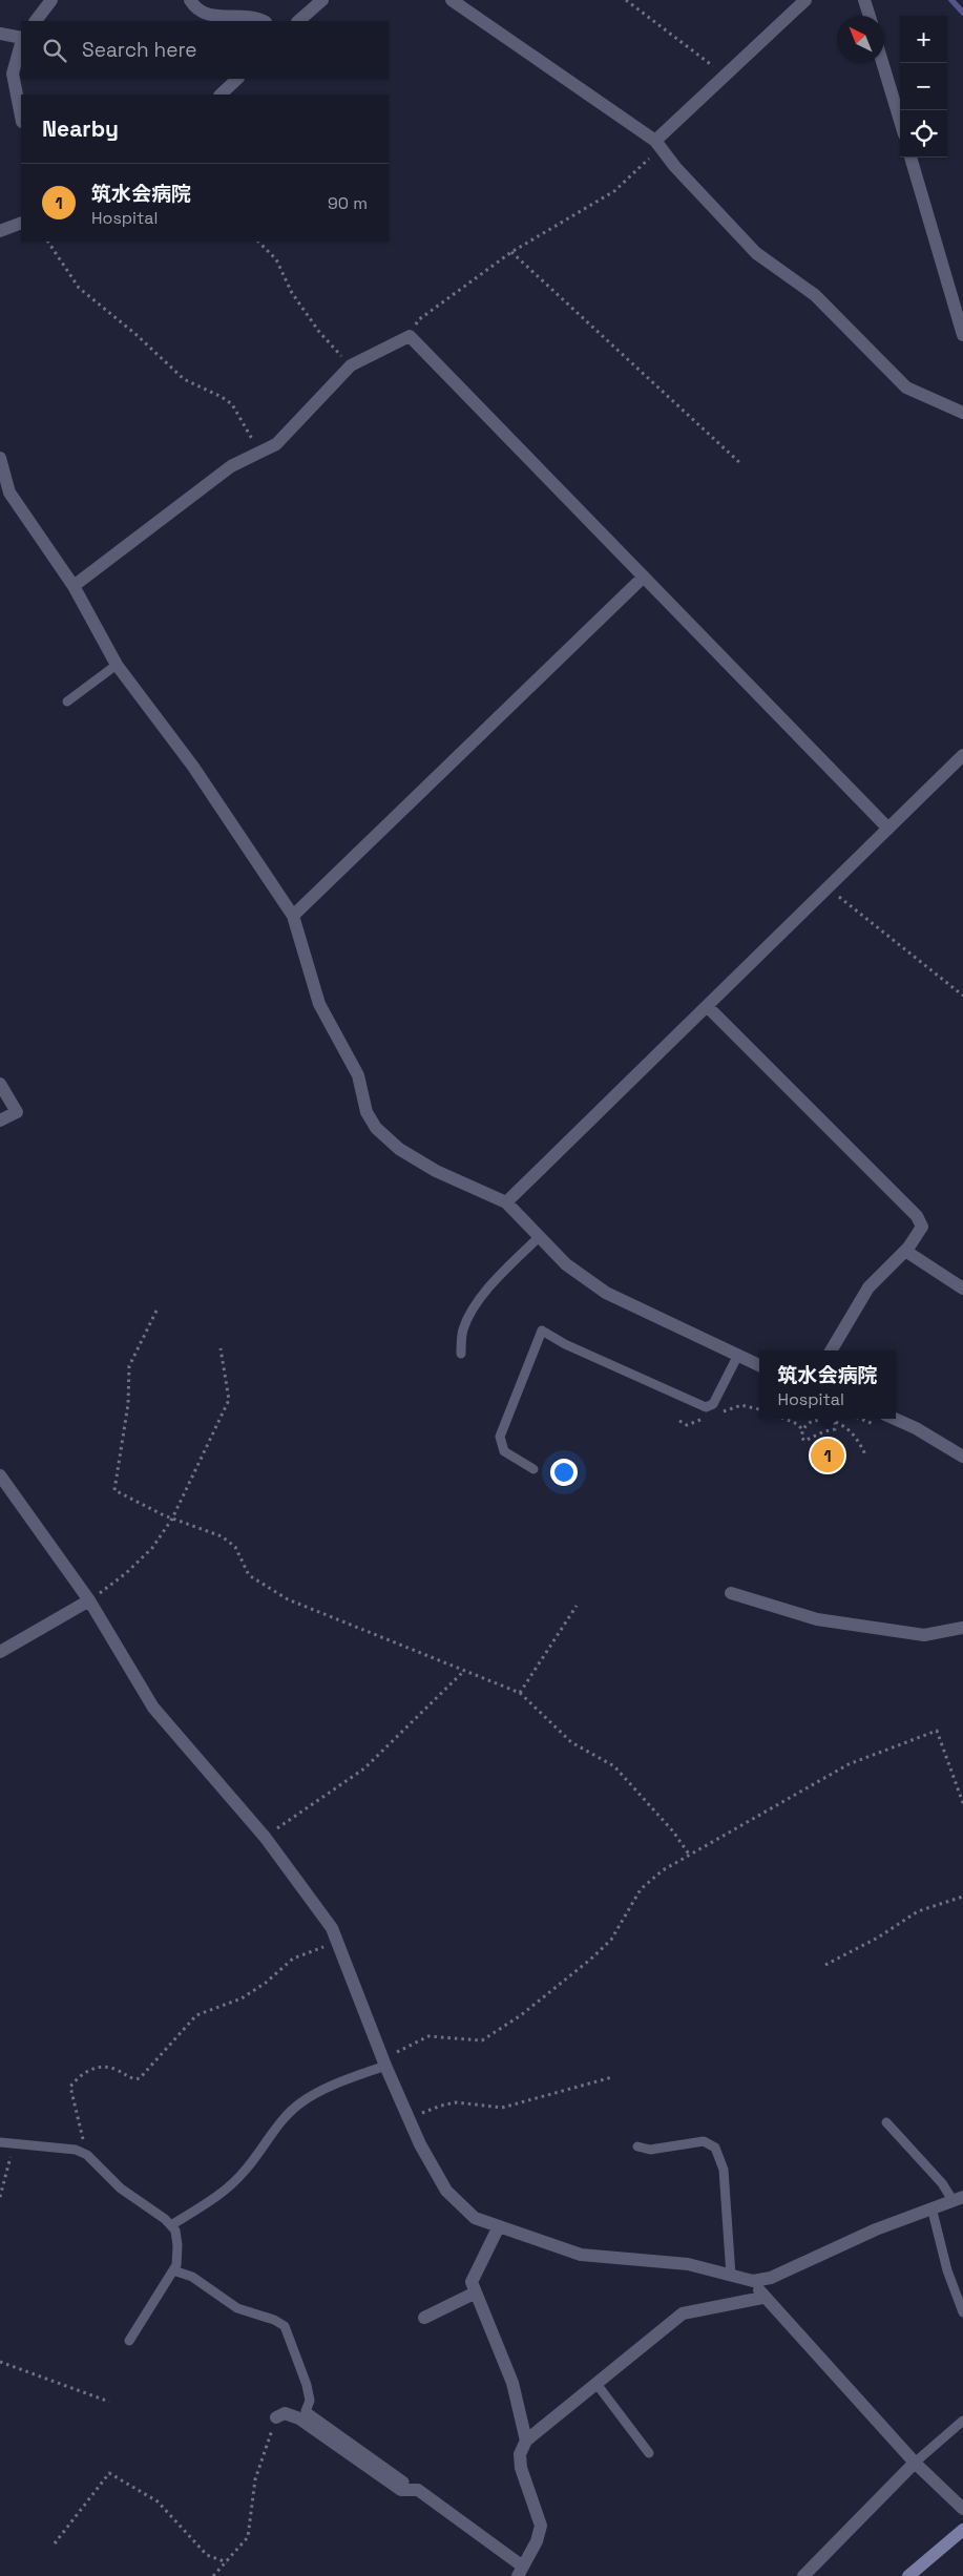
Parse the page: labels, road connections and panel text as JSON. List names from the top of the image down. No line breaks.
{"north":"top left","page":{"map_buttons":["+","−"],"search":"Search here","heading":"Nearby","list":[{"mark":"1","name":"筑水会病院","note":"Hospital","value":"90 m"}],"popup":["筑水会病院","Hospital"],"pins":"1"}}
